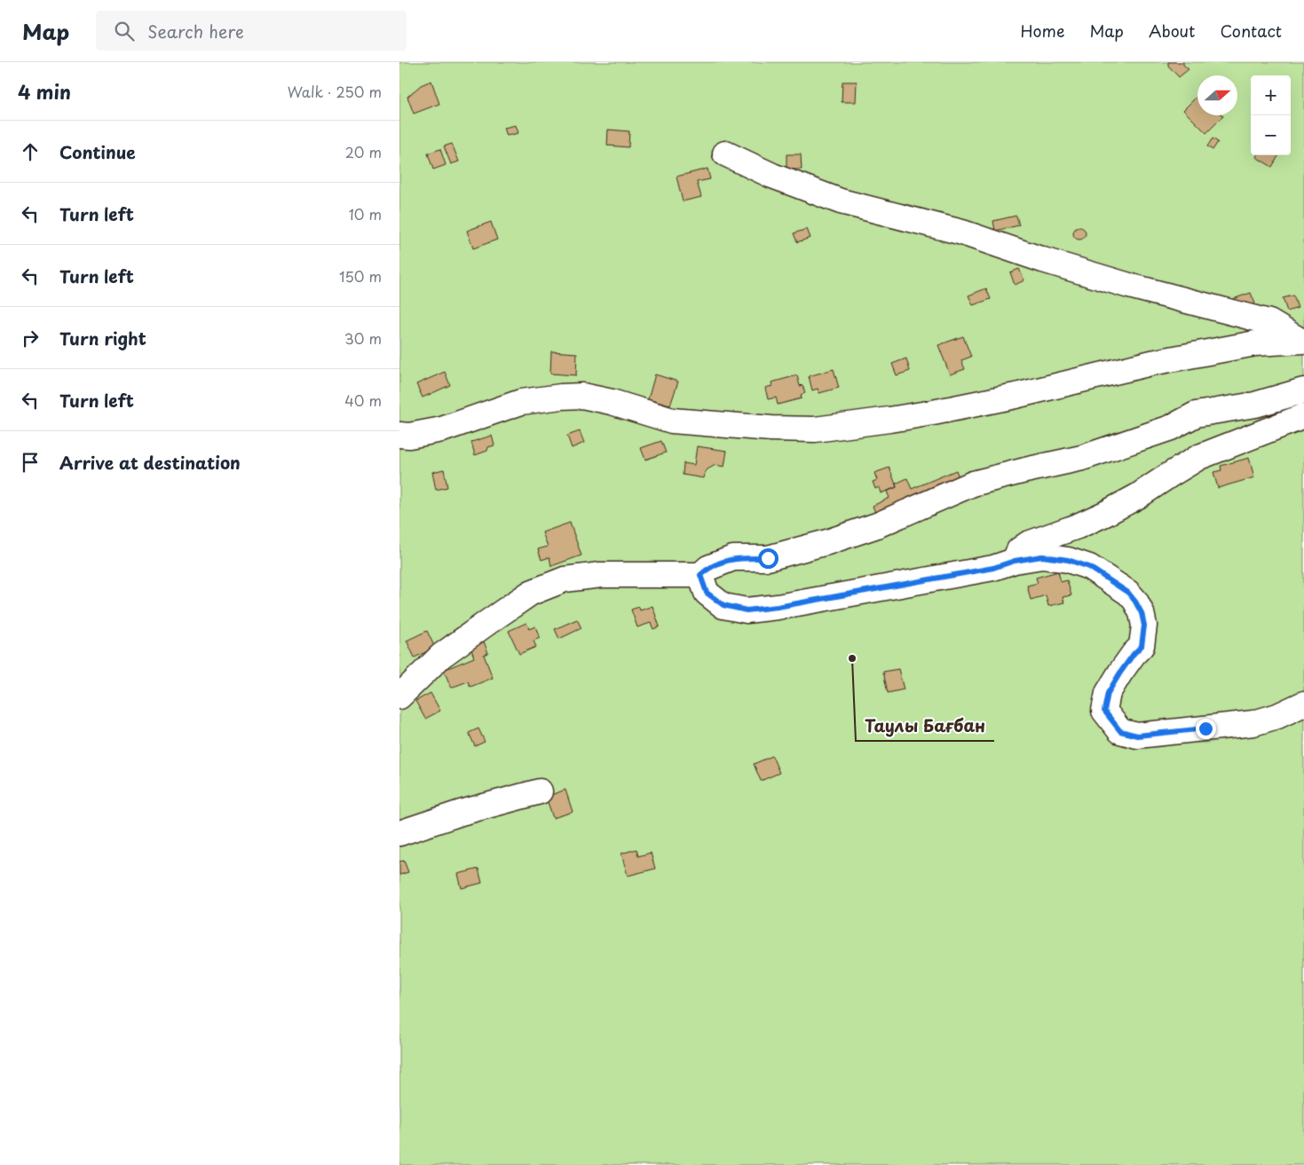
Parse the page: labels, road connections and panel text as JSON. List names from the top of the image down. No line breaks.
{"places":["Таулы Бағбан"],"north":"right","page":{"header":"Map","search":"Search here","nav":["Home","Map","About","Contact"],"heading":["4 min","Walk · 250 m"],"map_buttons":["+","−"],"list":[["Continue","20 m"],["Turn left","10 m"],["Turn left","150 m"],["Turn right","30 m"],["Turn left","40 m"],"Arrive at destination"]}}
